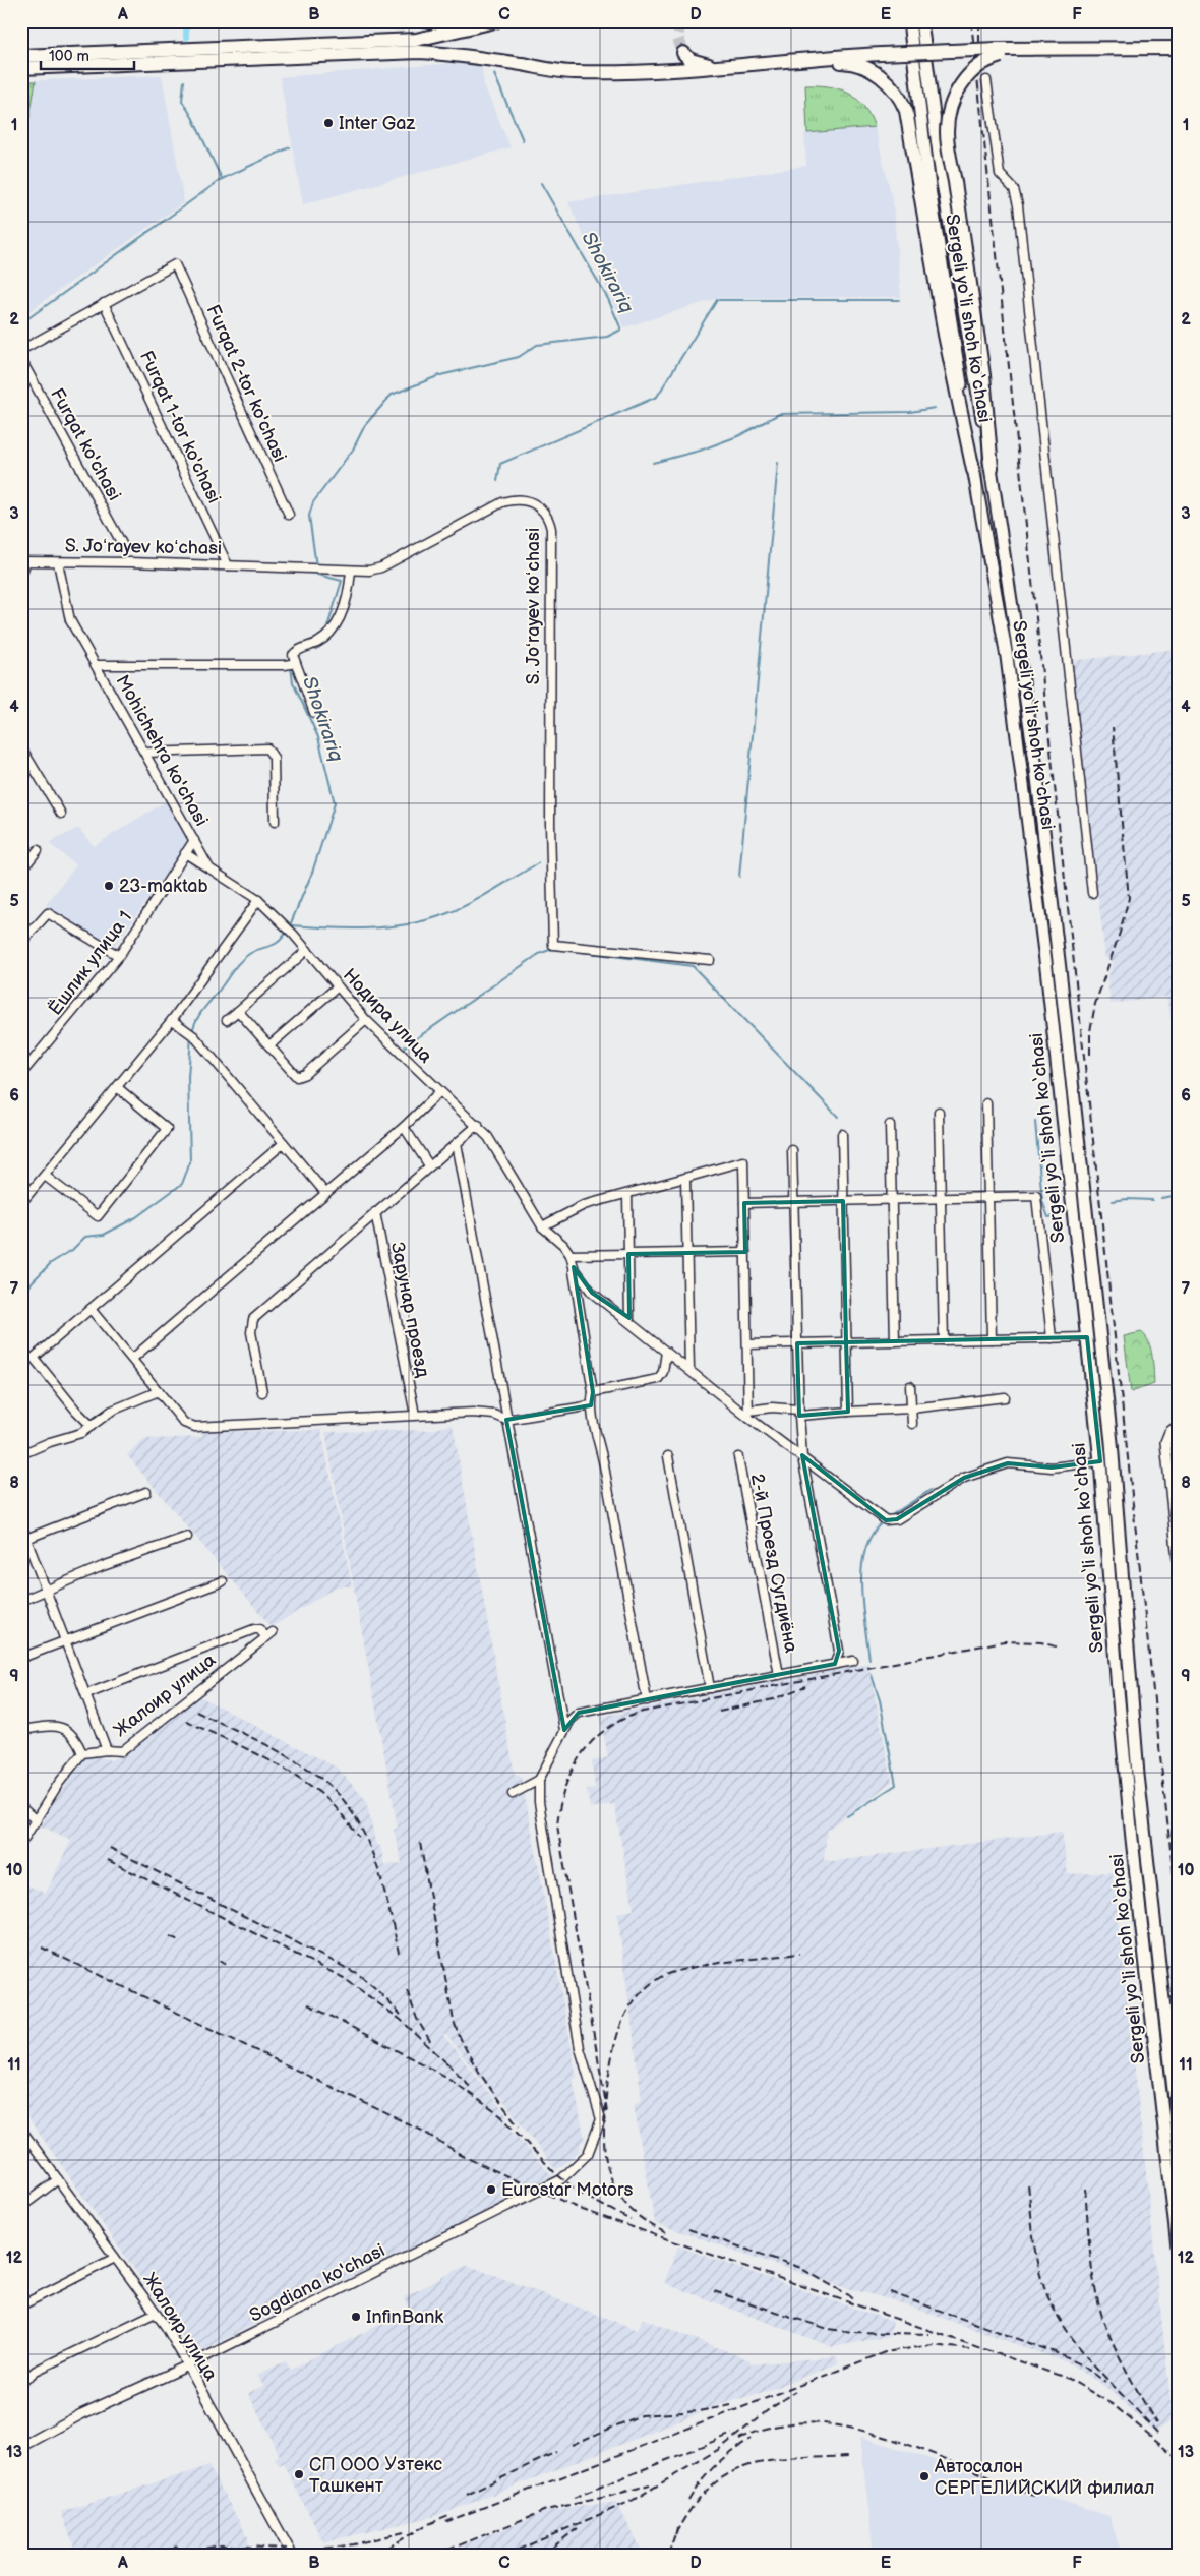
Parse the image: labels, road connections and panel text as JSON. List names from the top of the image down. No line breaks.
{"streets":{"main road":["Sergeli yo‘li shoh ko‘chasi"],"street":["Furqat 2-tor ko'chasi","Furqat 1-tor ko'chasi","Furqat ko'chasi","S. Joʻrayev koʻchasi","Mohichehra ko'chasi","Ёшлик улица 1","Нодира улица","Зарунар проезд","2-й Проезд Сугдиёна","Жалоир улица","Sogdiana ko'chasi"]},"crossings":[["Furqat 2-tor ko'chasi","Furqat 1-tor ko'chasi"],["Furqat 1-tor ko'chasi","S. Joʻrayev koʻchasi"],["S. Joʻrayev koʻchasi","Mohichehra ko'chasi"],["Mohichehra ko'chasi","Ёшлик улица 1"],["Mohichehra ko'chasi","Нодира улица"],["Жалоир улица","Sogdiana ko'chasi"]],"water":["Shokirariq"],"places":["Inter Gaz","23-maktab","Eurostar Motors","InfinBank","СП ООО Узтекс Ташкент","Автосалон СЕРГЕЛИЙСКИЙ филиал"],"scale_bar":"100 m","grid":{"columns":["A","B","C","D","E","F"],"rows":["1","2","3","4","5","6","7","8","9","10","11","12","13"]}}
